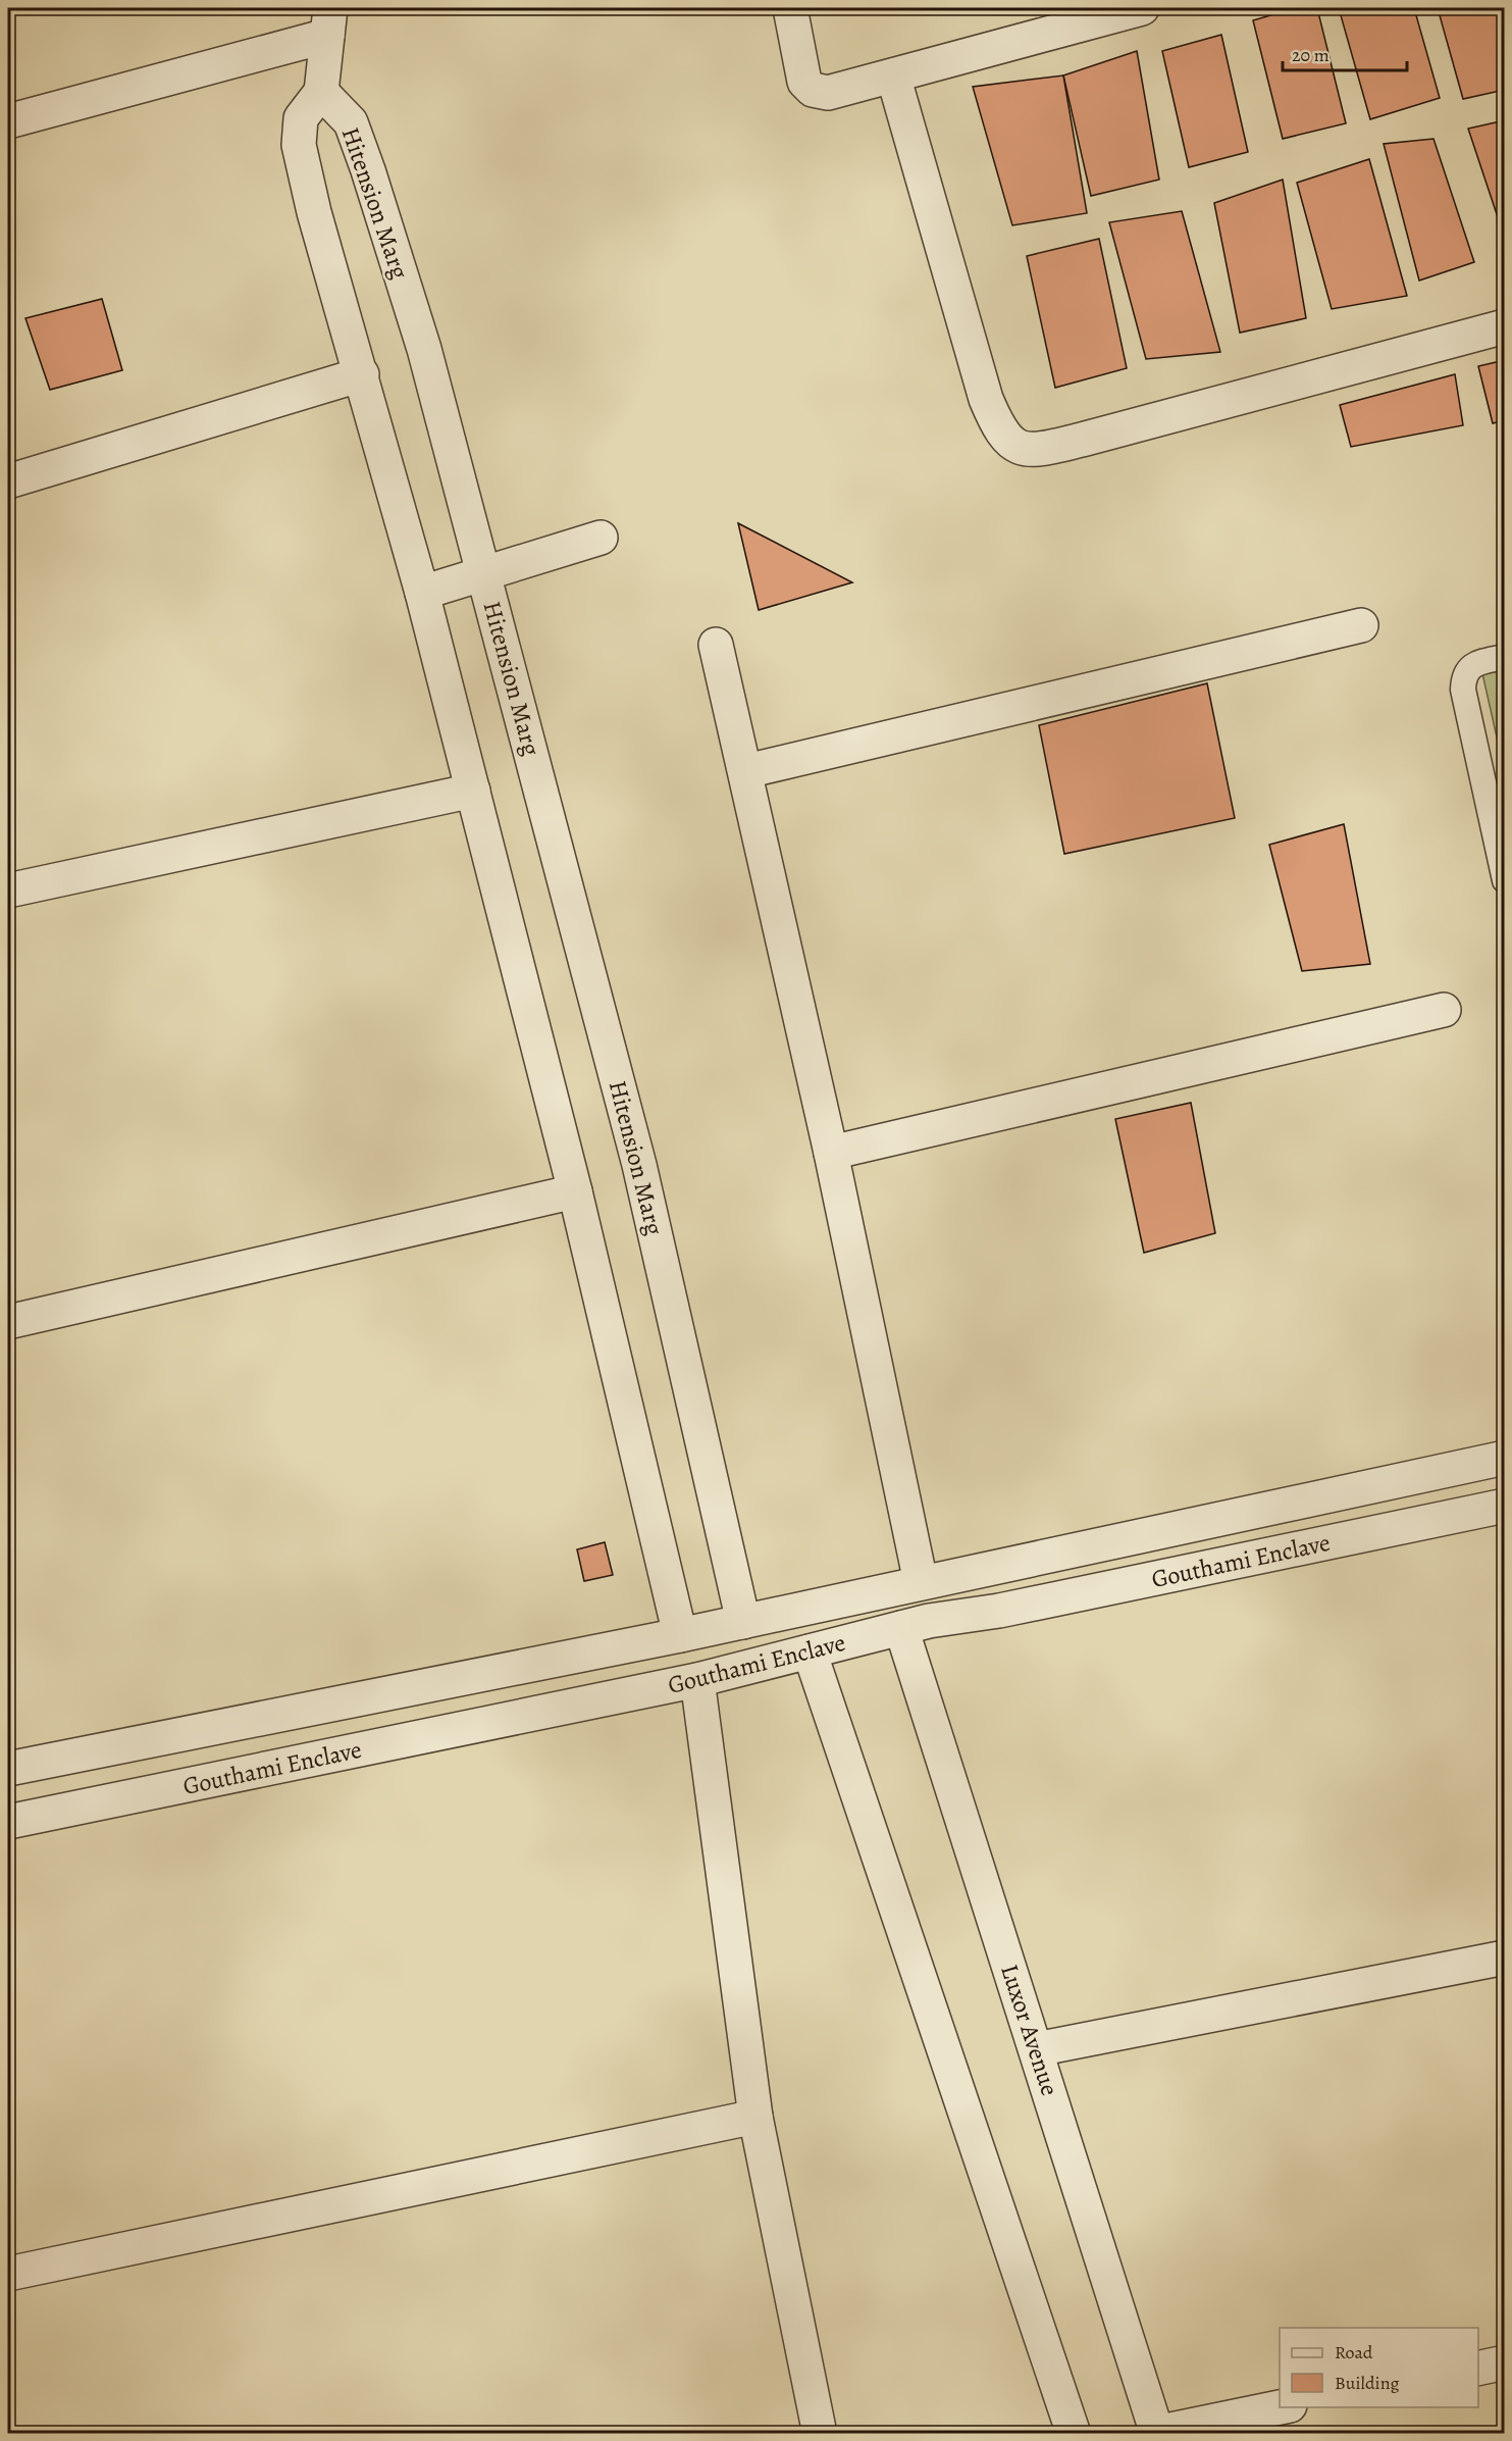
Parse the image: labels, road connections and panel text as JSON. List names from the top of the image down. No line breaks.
{"streets":{"street":["Hitension Marg","Gouthami Enclave","Luxor Avenue"]},"crossings":[["Hitension Marg","Gouthami Enclave"],["Gouthami Enclave","Luxor Avenue"]],"legend":["Road","Building"],"scale_bar":"20 m"}
